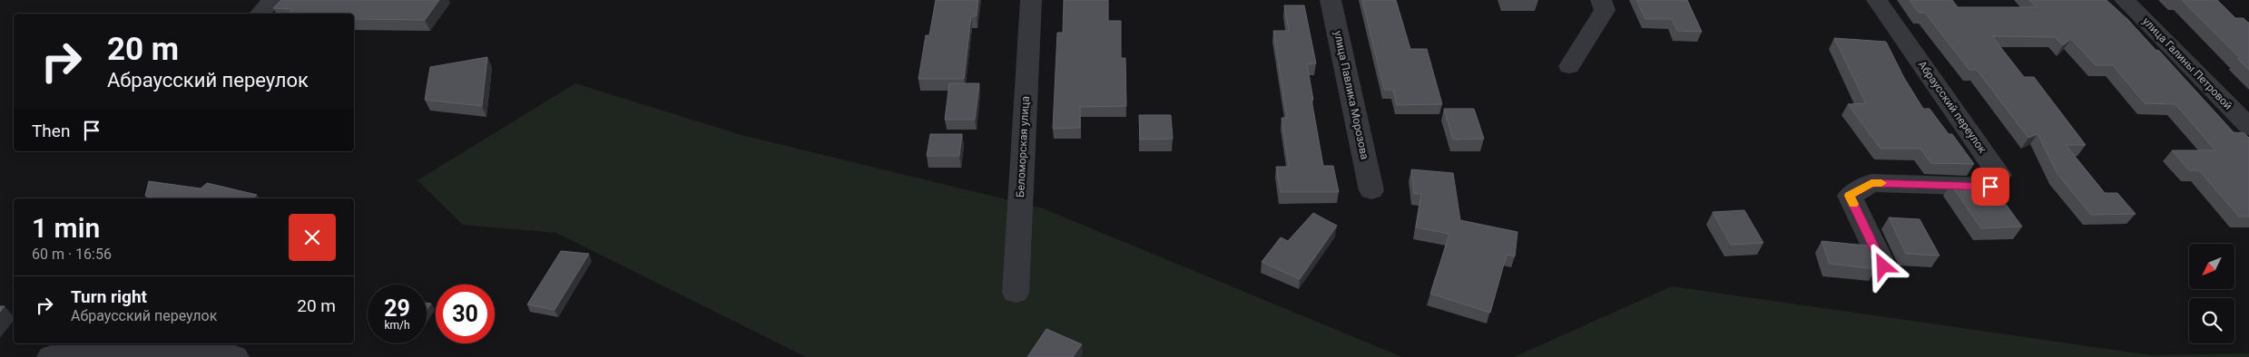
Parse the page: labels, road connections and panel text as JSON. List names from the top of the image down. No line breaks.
{"streets":{"street":["улица Галины Петровой","улица Павлика Морозова","Абраусский переулок","Беломорская улица"]},"north":"bottom left","page":{"turn":["20 m","Абраусский переулок"],"then":"Then","heading":["1 min","60 m · 16:56"],"list":[{"name":"Turn right","note":"Абраусский переулок","value":"20 m"}],"speed":"29 km/h","limit":"30"}}
